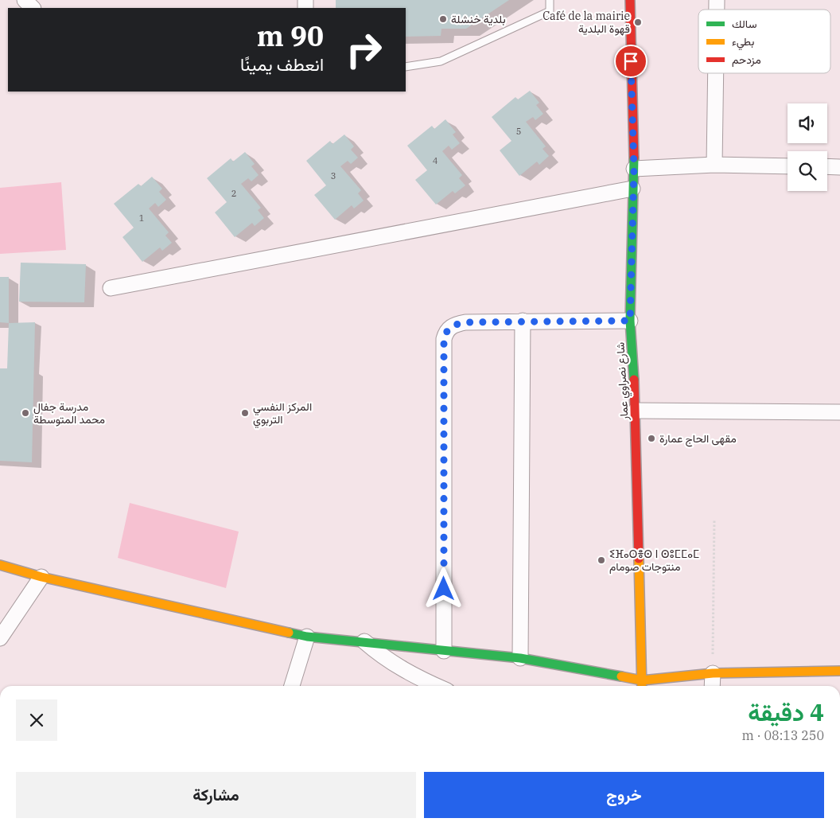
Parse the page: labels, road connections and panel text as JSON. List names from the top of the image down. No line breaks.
{"streets":{"street":["شارع نصراوي عمار"]},"places":["بلدية خنشلة","Café de la mairie قهوة البلدية","مدرسة جفال محمد المتوسطة","المركز النفسي التربوي","مقهى الحاج عمارة","ⵉⴼⴰⵔⴻⵙ ⵏ ⵙⵓⵎⵎⴰⵎ منتوجات صومام"],"house_numbers":["5","4","3","2","1"],"legend":["سالك","بطيء","مزدحم"],"page":{"turn":["90 m","انعطف يمينًا"],"heading":["4 دقيقة","250 m · 08:13"],"buttons":["خروج","مشاركة"]}}
